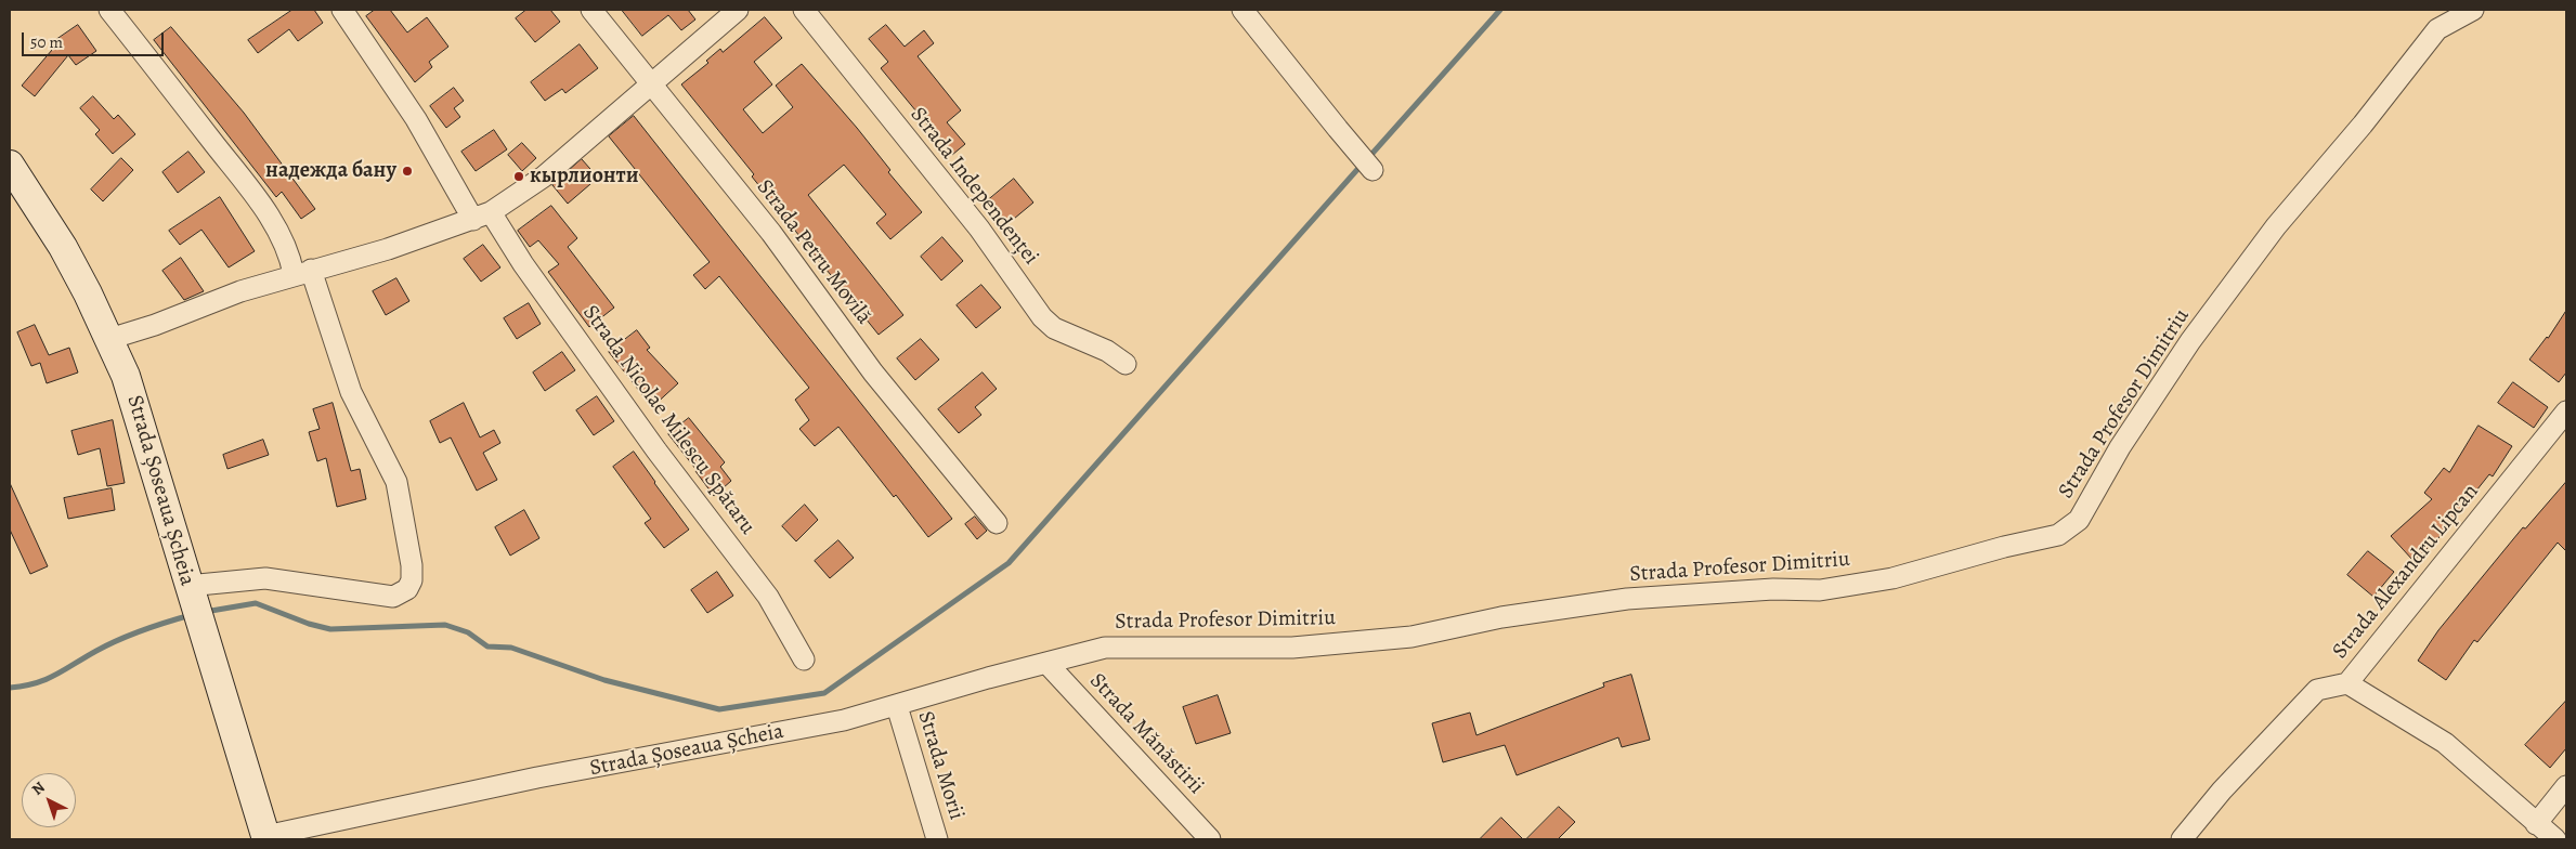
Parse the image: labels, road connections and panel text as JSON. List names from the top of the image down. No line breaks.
{"streets":{"main road":["Strada Șoseaua Șcheia"],"street":["Strada Independenței","Strada Petru Movilă","Strada Profesor Dimitriu","Strada Nicolae Milescu Spătaru","Strada Alexandru Lipcan","Strada Mănăstirii","Strada Morii"]},"crossings":[["Strada Profesor Dimitriu","Strada Șoseaua Șcheia"],["Strada Șoseaua Șcheia","Strada Mănăstirii"],["Strada Șoseaua Șcheia","Strada Morii"]],"places":["надежда бану","кырлионти"],"scale_bar":"50 m","north":"top left"}
